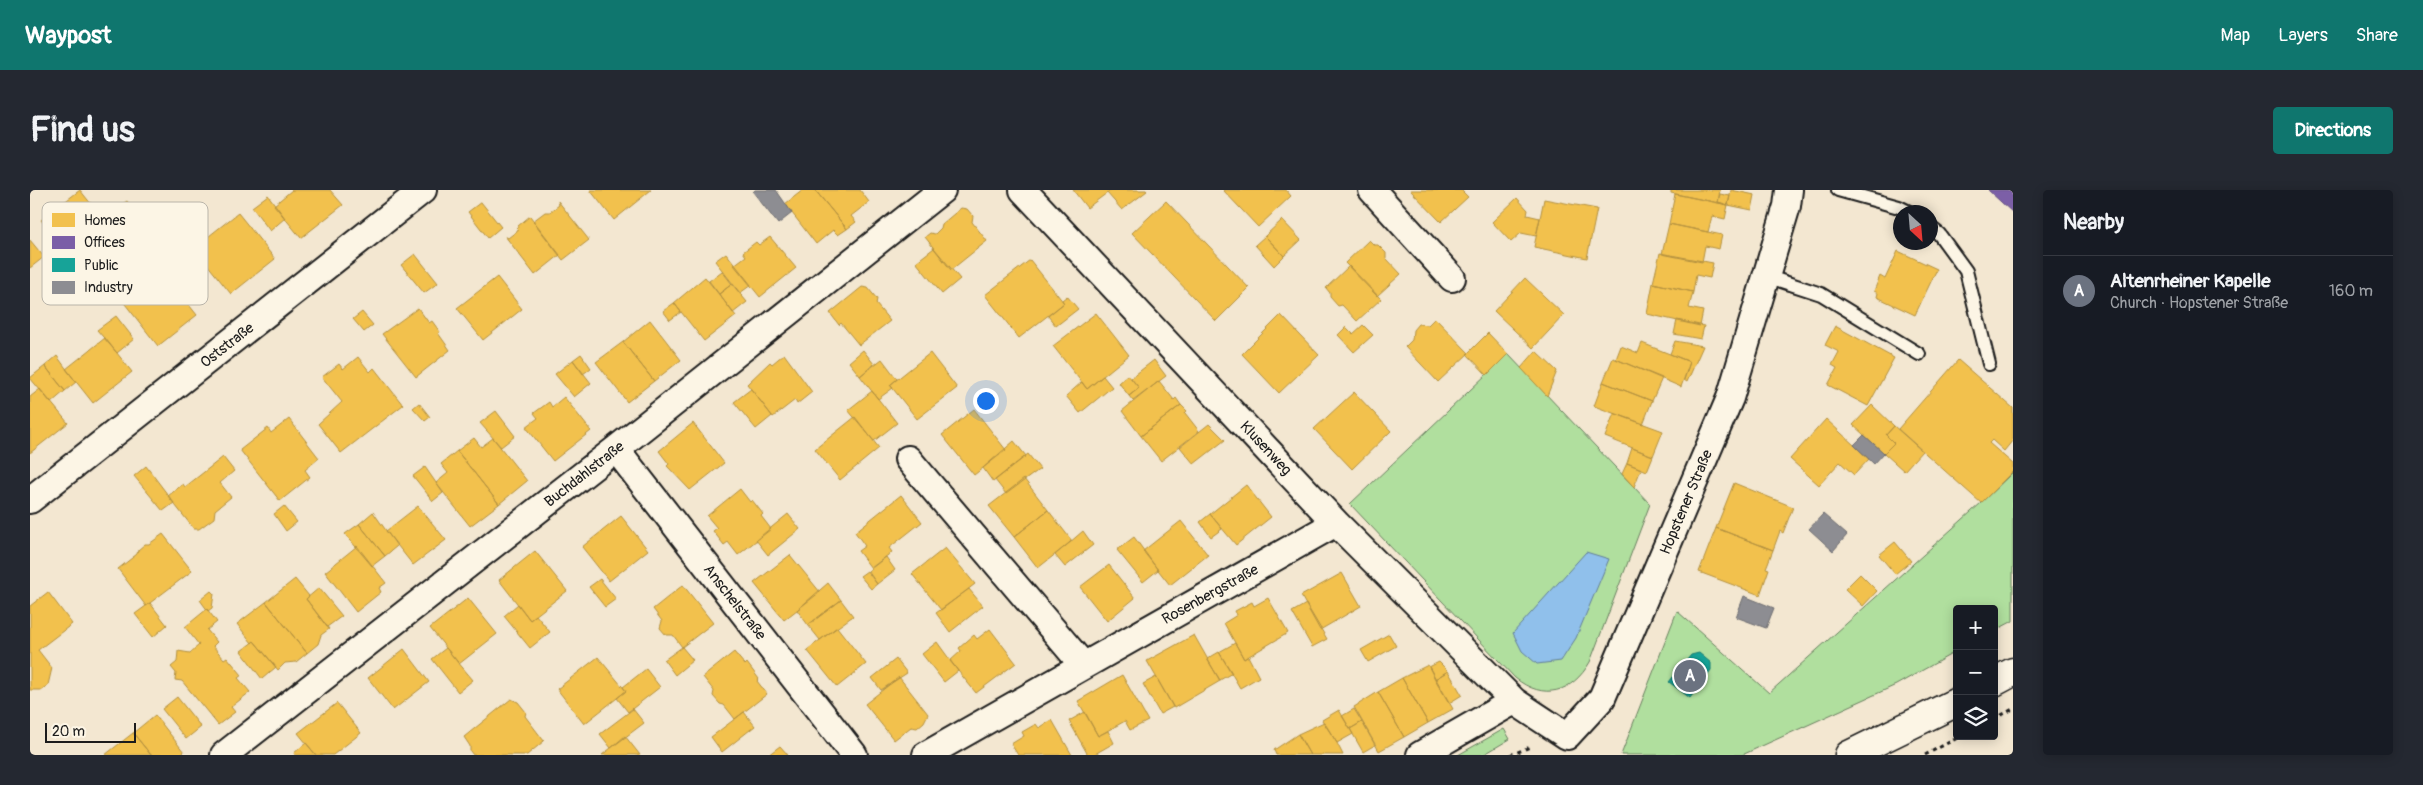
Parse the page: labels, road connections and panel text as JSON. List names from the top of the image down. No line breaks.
{"streets":{"street":["Oststraße","Klusenweg","Buchdahlstraße","Hopstener Straße","Rosenbergstraße","Anschelstraße"]},"crossings":[["Klusenweg","Hopstener Straße"],["Klusenweg","Rosenbergstraße"],["Buchdahlstraße","Anschelstraße"]],"legend":["Homes","Offices","Public","Industry"],"scale_bar":"20 m","north":"bottom right","page":{"header":"Waypost","nav":["Map","Layers","Share"],"buttons":"Directions","title":"Find us","heading":"Nearby","list":[{"mark":"A","name":"Altenrheiner Kapelle","note":"Church · Hopstener Straße","value":"160 m"}],"map_buttons":["+","−"],"pins":"A","scale":"20 m"}}
